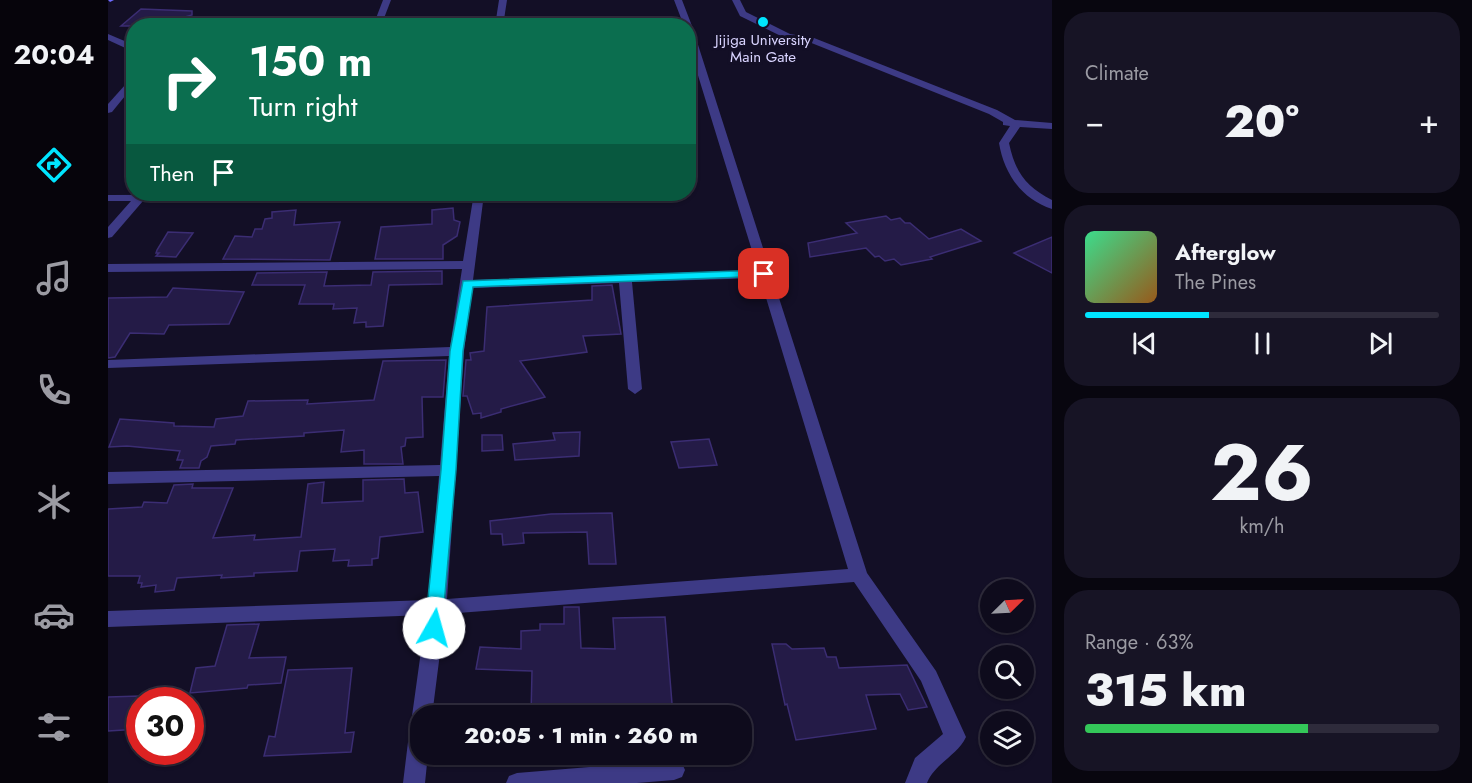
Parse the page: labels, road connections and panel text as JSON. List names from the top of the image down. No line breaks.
{"places":["Jijiga University Main Gate"],"north":"top right","page":{"tabs":"20:04","tile":["Climate",["26","km/h"],["Range · 63%","315 km"]],"turn":["150 m","Turn right"],"heat":["−","20°","+"],"then":"Then","song":["Afterglow","The Pines"],"limit":"30","trip":"20:05 · 1 min · 260 m"}}
